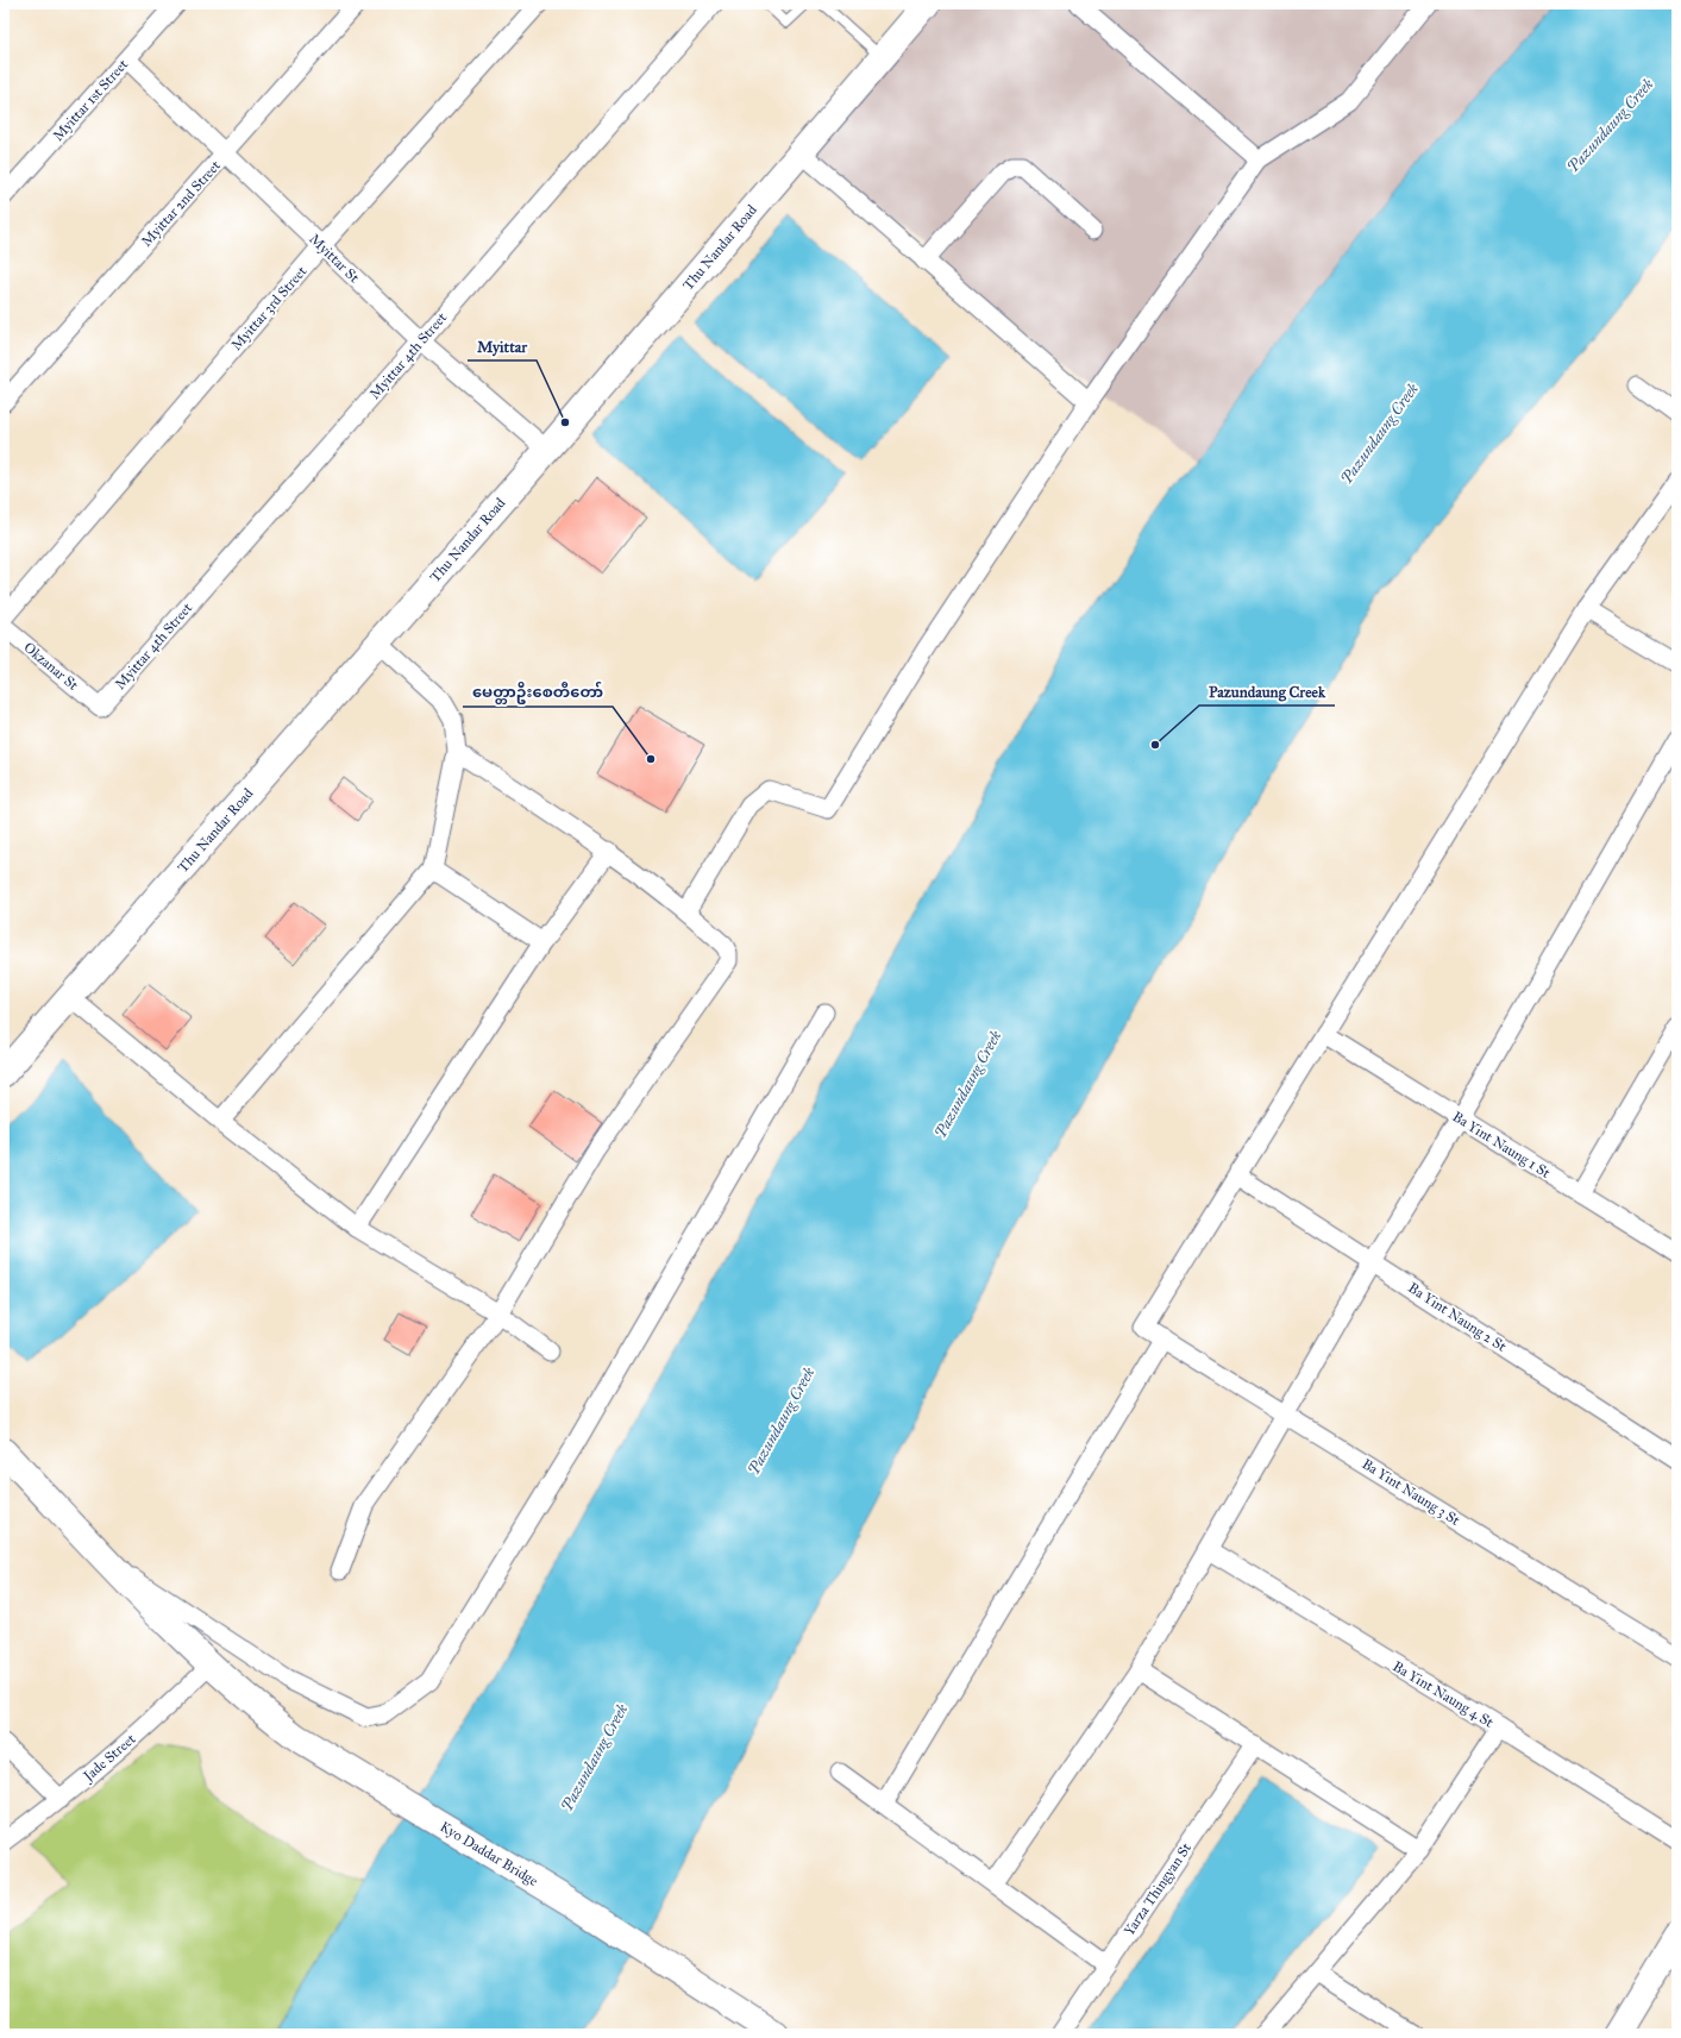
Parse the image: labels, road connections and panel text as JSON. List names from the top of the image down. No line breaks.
{"streets":{"main road":["Thu Nandar Road","Kyo Daddar Bridge"],"street":["Myittar 1st Street","Myittar 2nd Street","Myittar St","Myittar 3rd Street","Myittar 4th Street","Okzanar St","Ba Yint Naung 1 St","Ba Yint Naung 2 St","Ba Yint Naung 3 St","Ba Yint Naung 4 St","Jade Street","Yarza Thingyan St"]},"crossings":[["Myittar 1st Street","Myittar St"],["Myittar 2nd Street","Myittar St"],["Thu Nandar Road","Myittar St"],["Myittar St","Myittar 3rd Street"],["Myittar St","Myittar 4th Street"],["Myittar 4th Street","Okzanar St"],["Ba Yint Naung 2 St","Ba Yint Naung 3 St"],["Jade Street","Kyo Daddar Bridge"]],"water":["Pazundaung Creek"],"places":["Myittar","Pazundaung Creek","မေတ္တာဦးစေတီတော်"]}
